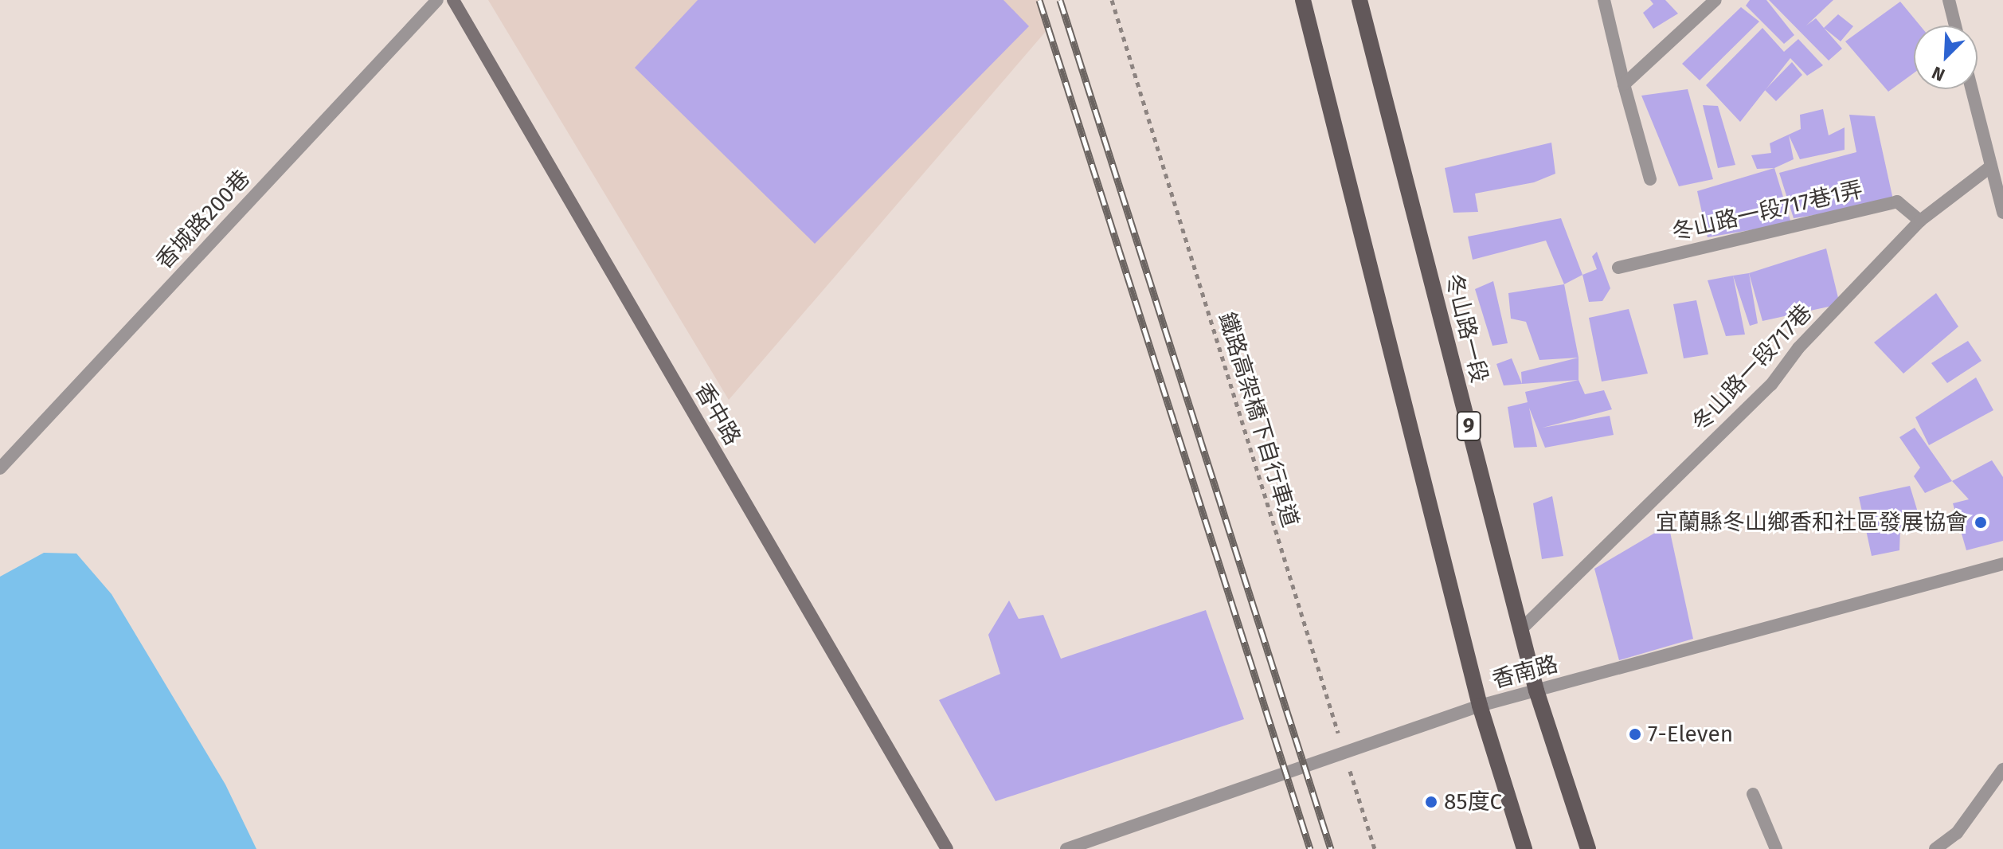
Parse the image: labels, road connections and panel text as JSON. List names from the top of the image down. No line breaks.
{"streets":{"main road":["冬山路一段","9"],"street":["冬山路一段717巷1弄","香城路200巷","冬山路一段717巷","香中路","香南路"],"path":["鐵路高架橋下自行車道"]},"crossings":[["冬山路一段717巷1弄","冬山路一段717巷"],["冬山路一段","冬山路一段717巷"],["冬山路一段","香南路"],["鐵路高架橋下自行車道","香南路"]],"places":["宜蘭縣冬山鄉香和社區發展協會","7-Eleven","85度C"],"north":"bottom left"}
